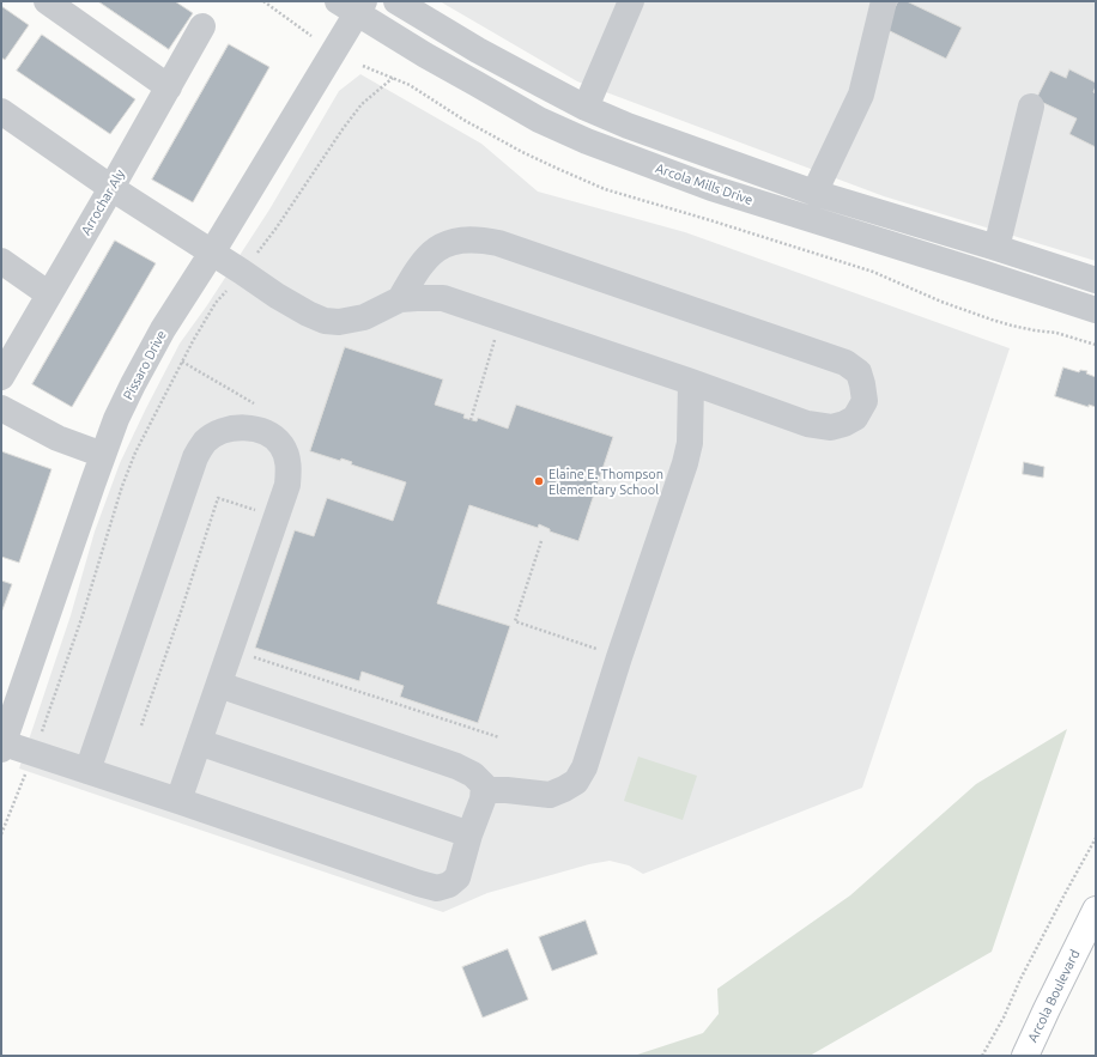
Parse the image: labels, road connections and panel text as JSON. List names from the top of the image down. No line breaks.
{"streets":{"main road":["Arcola Boulevard"],"street":["Arcola Mills Drive","Arrochar Aly","Pissaro Drive"]},"crossings":[["Arcola Mills Drive","Pissaro Drive"]],"places":["Elaine E. Thompson Elementary School"]}
